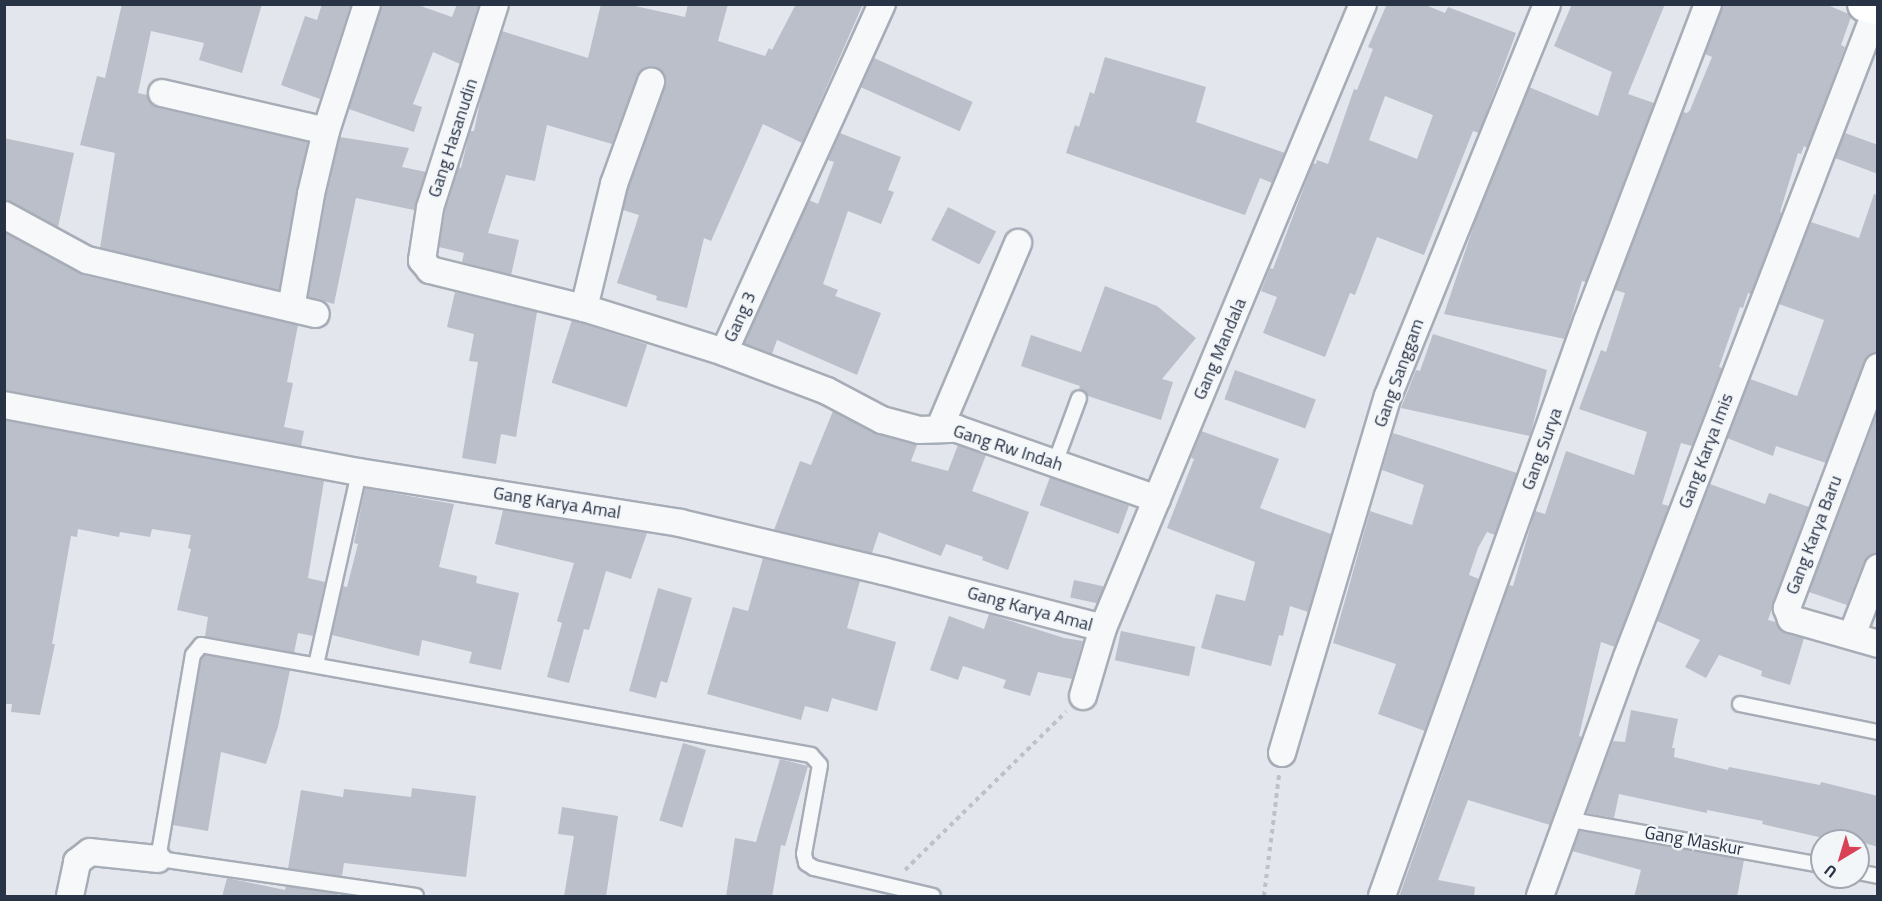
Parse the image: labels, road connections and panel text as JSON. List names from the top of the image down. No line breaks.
{"streets":{"street":["Gang Hasanudin","Gang 3","Gang Mandala","Gang Sanggam","Gang Rw Indah","Gang Surya","Gang Karya Imis","Gang Karya Amal","Gang Karya Baru"],"lane":["Gang Maskur"]},"crossings":[["Gang Hasanudin","Gang 3"],["Gang 3","Gang Rw Indah"],["Gang Mandala","Gang Rw Indah"],["Gang Mandala","Gang Karya Amal"],["Gang Karya Imis","Gang Maskur"]],"north":"bottom left"}
